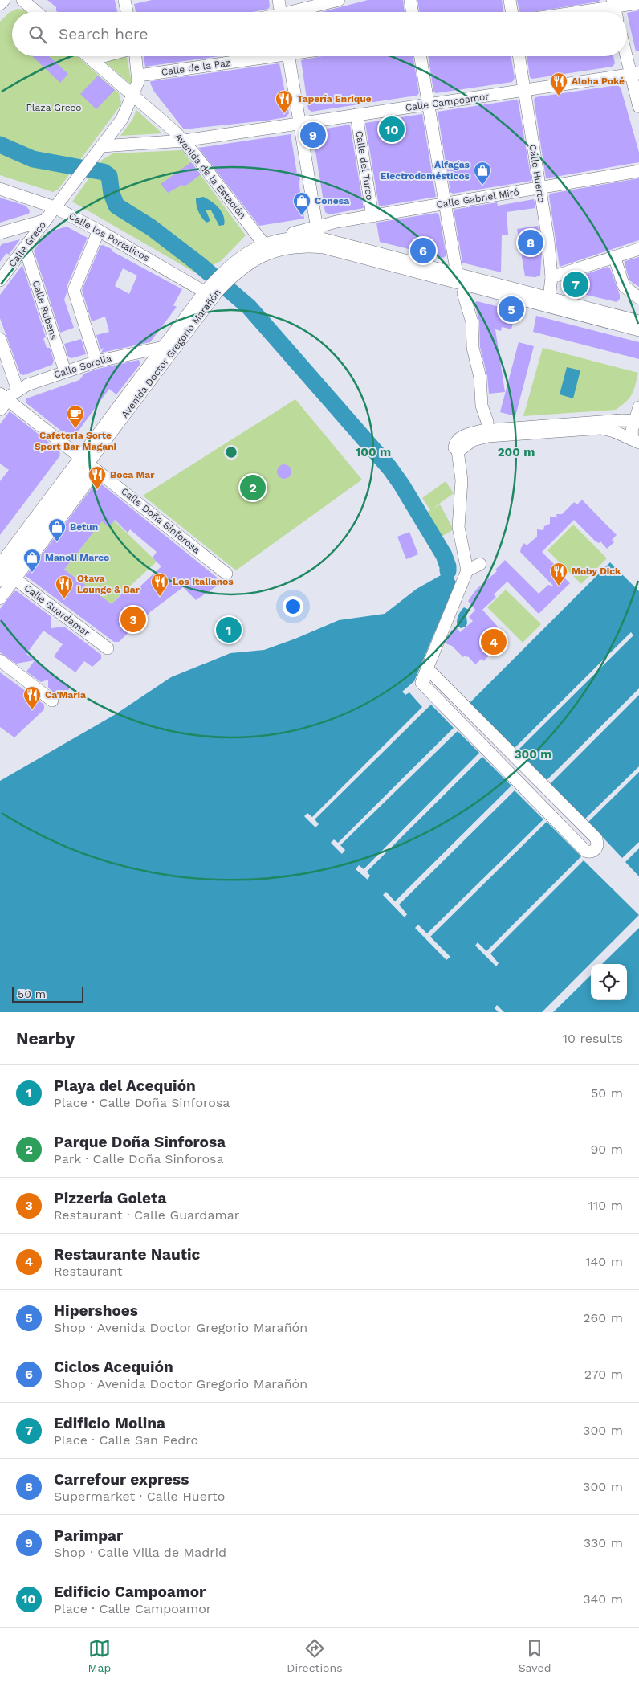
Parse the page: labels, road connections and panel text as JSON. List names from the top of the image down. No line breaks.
{"streets":{"street":["Calle de la Paz","Calle Campoamor","Calle del Turco","Calle Huerto","Avenida de la Estación","Calle Gabriel Miró","Calle los Portalicos","Calle Greco","Calle Rubens","Avenida Doctor Gregorio Marañón","Calle Sorolla","Calle Doña Sinforosa","Calle Guardamar"]},"crossings":[["Calle Campoamor","Calle del Turco"],["Calle Campoamor","Calle Huerto"],["Calle Campoamor","Avenida de la Estación"],["Calle del Turco","Calle Gabriel Miró"],["Calle Huerto","Calle Gabriel Miró"],["Calle Huerto","Avenida Doctor Gregorio Marañón"],["Avenida de la Estación","Calle Gabriel Miró"],["Avenida de la Estación","Avenida Doctor Gregorio Marañón"],["Calle Gabriel Miró","Avenida Doctor Gregorio Marañón"],["Calle los Portalicos","Calle Greco"],["Calle los Portalicos","Avenida Doctor Gregorio Marañón"],["Calle Greco","Calle Rubens"],["Calle Rubens","Calle Sorolla"],["Avenida Doctor Gregorio Marañón","Calle Sorolla"],["Avenida Doctor Gregorio Marañón","Calle Doña Sinforosa"],["Avenida Doctor Gregorio Marañón","Calle Guardamar"],["Calle Sorolla","Calle Doña Sinforosa"]],"parks":["Plaza Greco"],"places":{"restaurant":["Aloha Poké","Tapería Enrique","Boca Mar","Moby Dick","Los Italianos","Otava Lounge & Bar","Ca'Maria"],"shop":["Alfagas Electrodomésticos","Conesa","Betun","Manoli Marco"],"cafe":["Cafeteria Sorte Sport Bar Magani"]},"scale_bar":"50 m","page":{"search":"Search here","pins":["10","9","8","6","7","5","2","3","1","4"],"scale":"50 m","heading":["Nearby","10 results"],"list":[{"mark":"1","name":"Playa del Acequión","note":"Place · Calle Doña Sinforosa","value":"50 m"},{"mark":"2","name":"Parque Doña Sinforosa","note":"Park · Calle Doña Sinforosa","value":"90 m"},{"mark":"3","name":"Pizzería Goleta","note":"Restaurant · Calle Guardamar","value":"110 m"},{"mark":"4","name":"Restaurante Nautic","note":"Restaurant","value":"140 m"},{"mark":"5","name":"Hipershoes","note":"Shop · Avenida Doctor Gregorio Marañón","value":"260 m"},{"mark":"6","name":"Ciclos Acequión","note":"Shop · Avenida Doctor Gregorio Marañón","value":"270 m"},{"mark":"7","name":"Edificio Molina","note":"Place · Calle San Pedro","value":"300 m"},{"mark":"8","name":"Carrefour express","note":"Supermarket · Calle Huerto","value":"300 m"},{"mark":"9","name":"Parimpar","note":"Shop · Calle Villa de Madrid","value":"330 m"},{"mark":"10","name":"Edificio Campoamor","note":"Place · Calle Campoamor","value":"340 m"}],"nav":["Map","Directions","Saved"]},"rings":["100 m","200 m","300 m"]}
